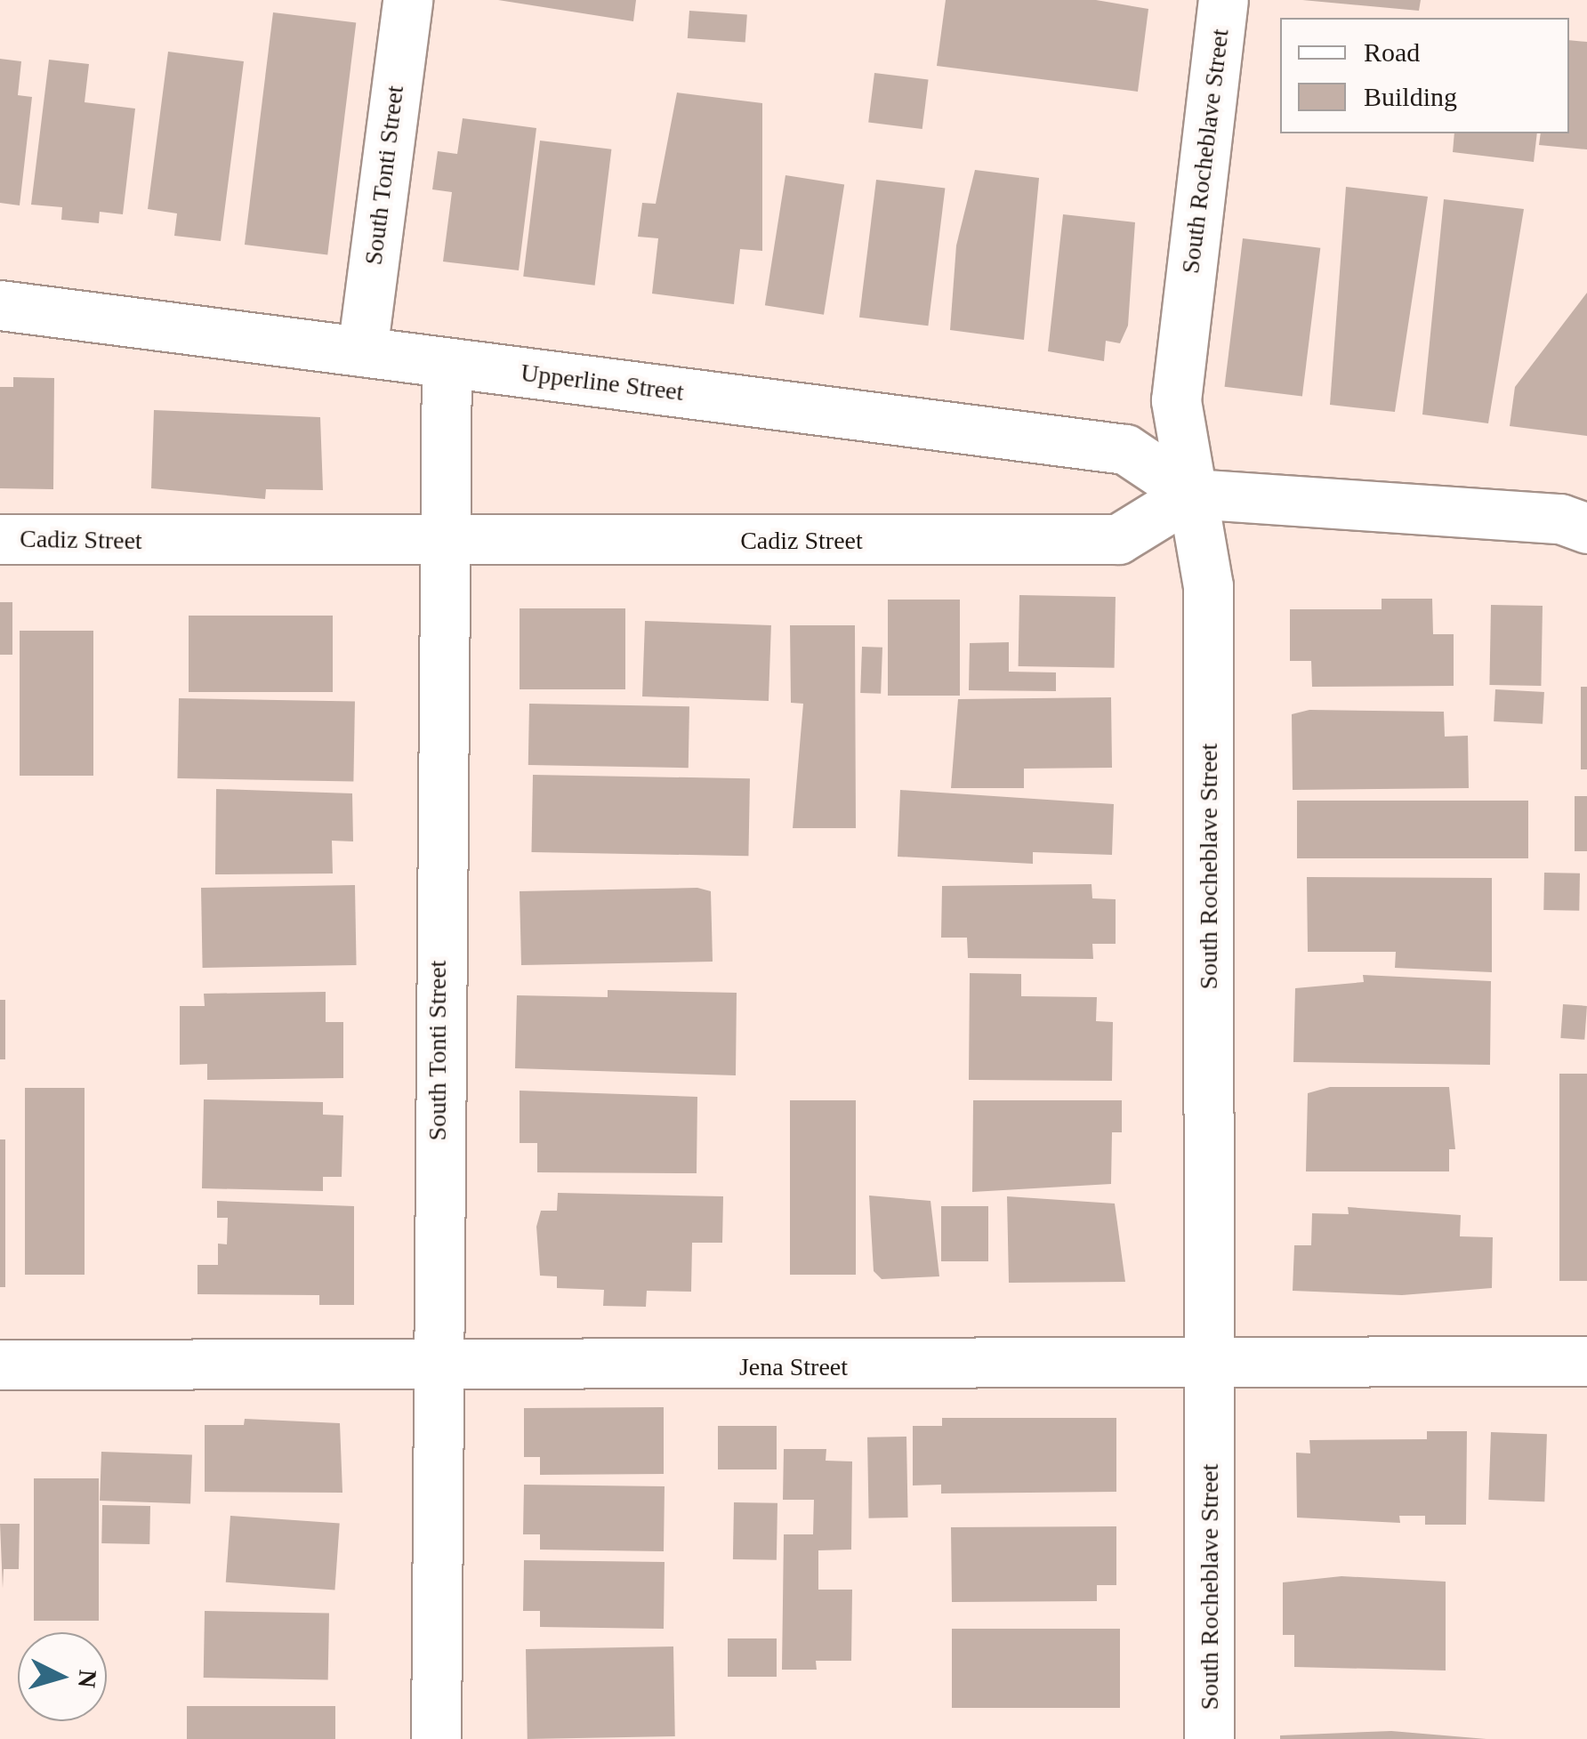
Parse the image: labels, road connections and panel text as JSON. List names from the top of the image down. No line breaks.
{"streets":{"street":["South Rocheblave Street","South Tonti Street","Upperline Street","Cadiz Street","Jena Street"]},"crossings":[["South Rocheblave Street","Upperline Street"],["South Rocheblave Street","Cadiz Street"],["South Rocheblave Street","Jena Street"],["South Tonti Street","Upperline Street"],["South Tonti Street","Cadiz Street"],["South Tonti Street","Jena Street"],["Upperline Street","Cadiz Street"]],"legend":["Road","Building"],"north":"right"}
